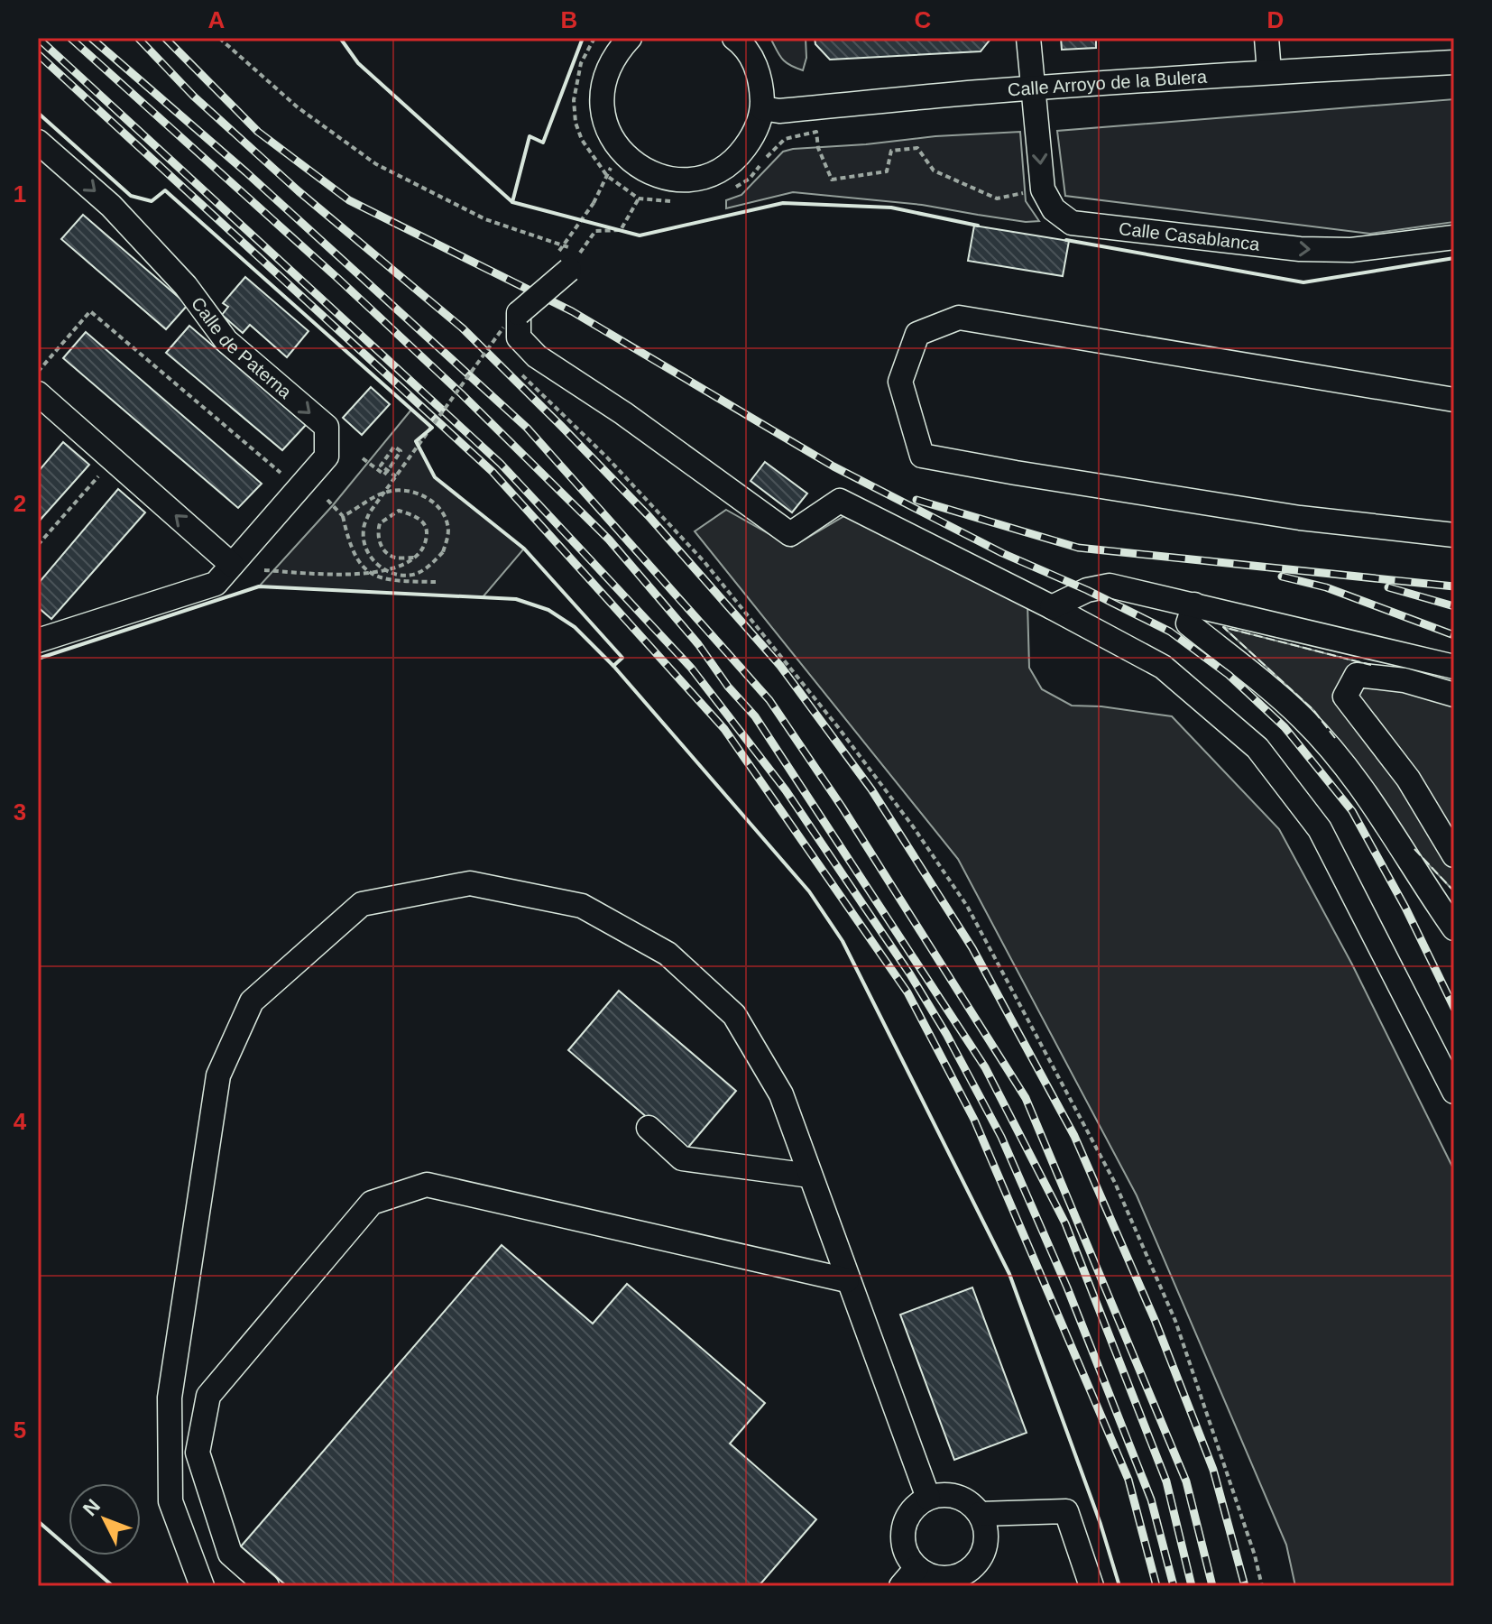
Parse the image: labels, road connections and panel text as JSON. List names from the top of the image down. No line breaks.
{"streets":{"street":["Calle Arroyo de la Bulera","Calle Casablanca","Calle de Paterna"]},"one_way":["Calle Casablanca"],"north":"top left","grid":{"columns":["A","B","C","D"],"rows":["1","2","3","4","5"]}}
